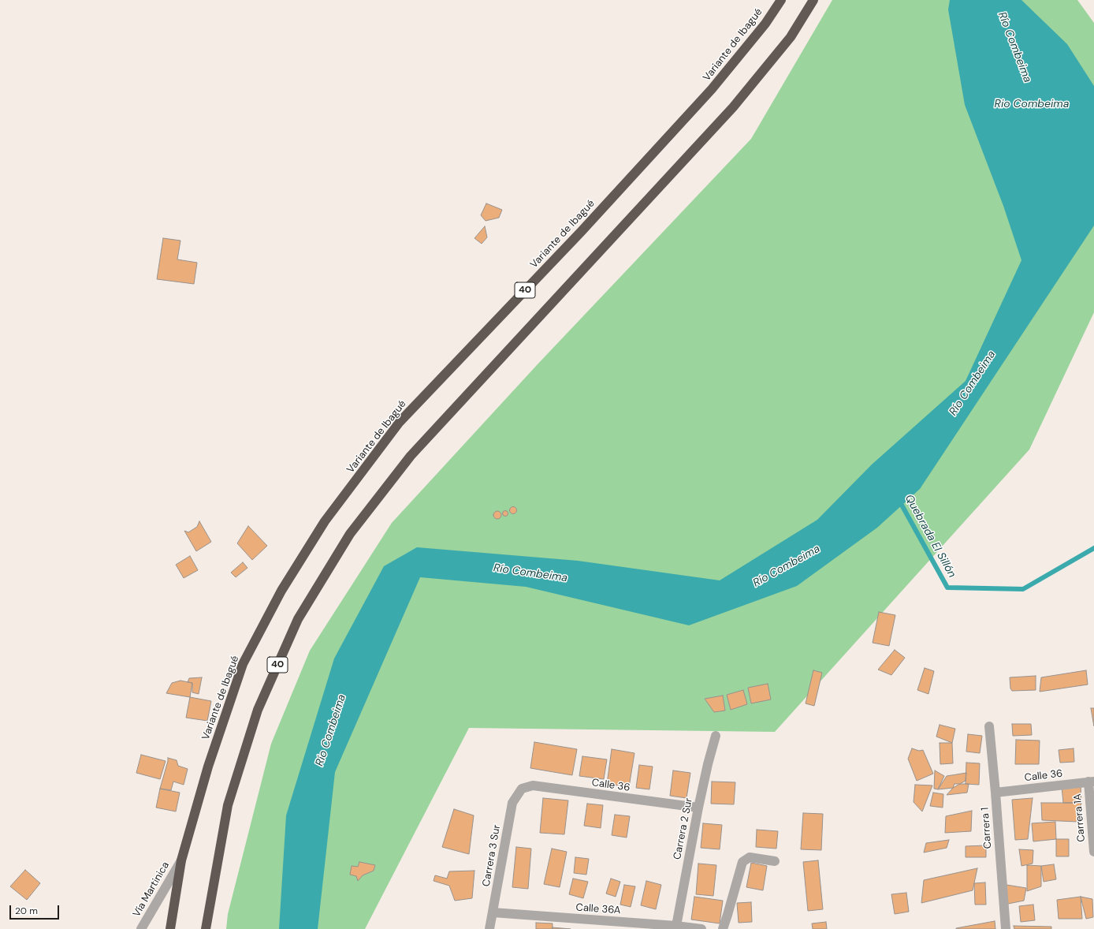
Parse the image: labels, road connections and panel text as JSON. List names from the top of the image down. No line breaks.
{"streets":{"highway":["Variante de Ibagué","40"],"street":["Calle 36","Carrera 1A","Carrera 1","Carrera 2 Sur","Carrera 3 Sur","Vía Martinica","Calle 36A"]},"crossings":[["Variante de Ibagué","Vía Martinica"],["Calle 36","Carrera 1A"],["Calle 36","Carrera 1"],["Calle 36","Carrera 2 Sur"],["Calle 36","Carrera 3 Sur"],["Carrera 2 Sur","Calle 36A"],["Carrera 3 Sur","Calle 36A"]],"water":["Río Combeima","Rio Combeima","Quebrada El Sillón"],"scale_bar":"20 m"}
